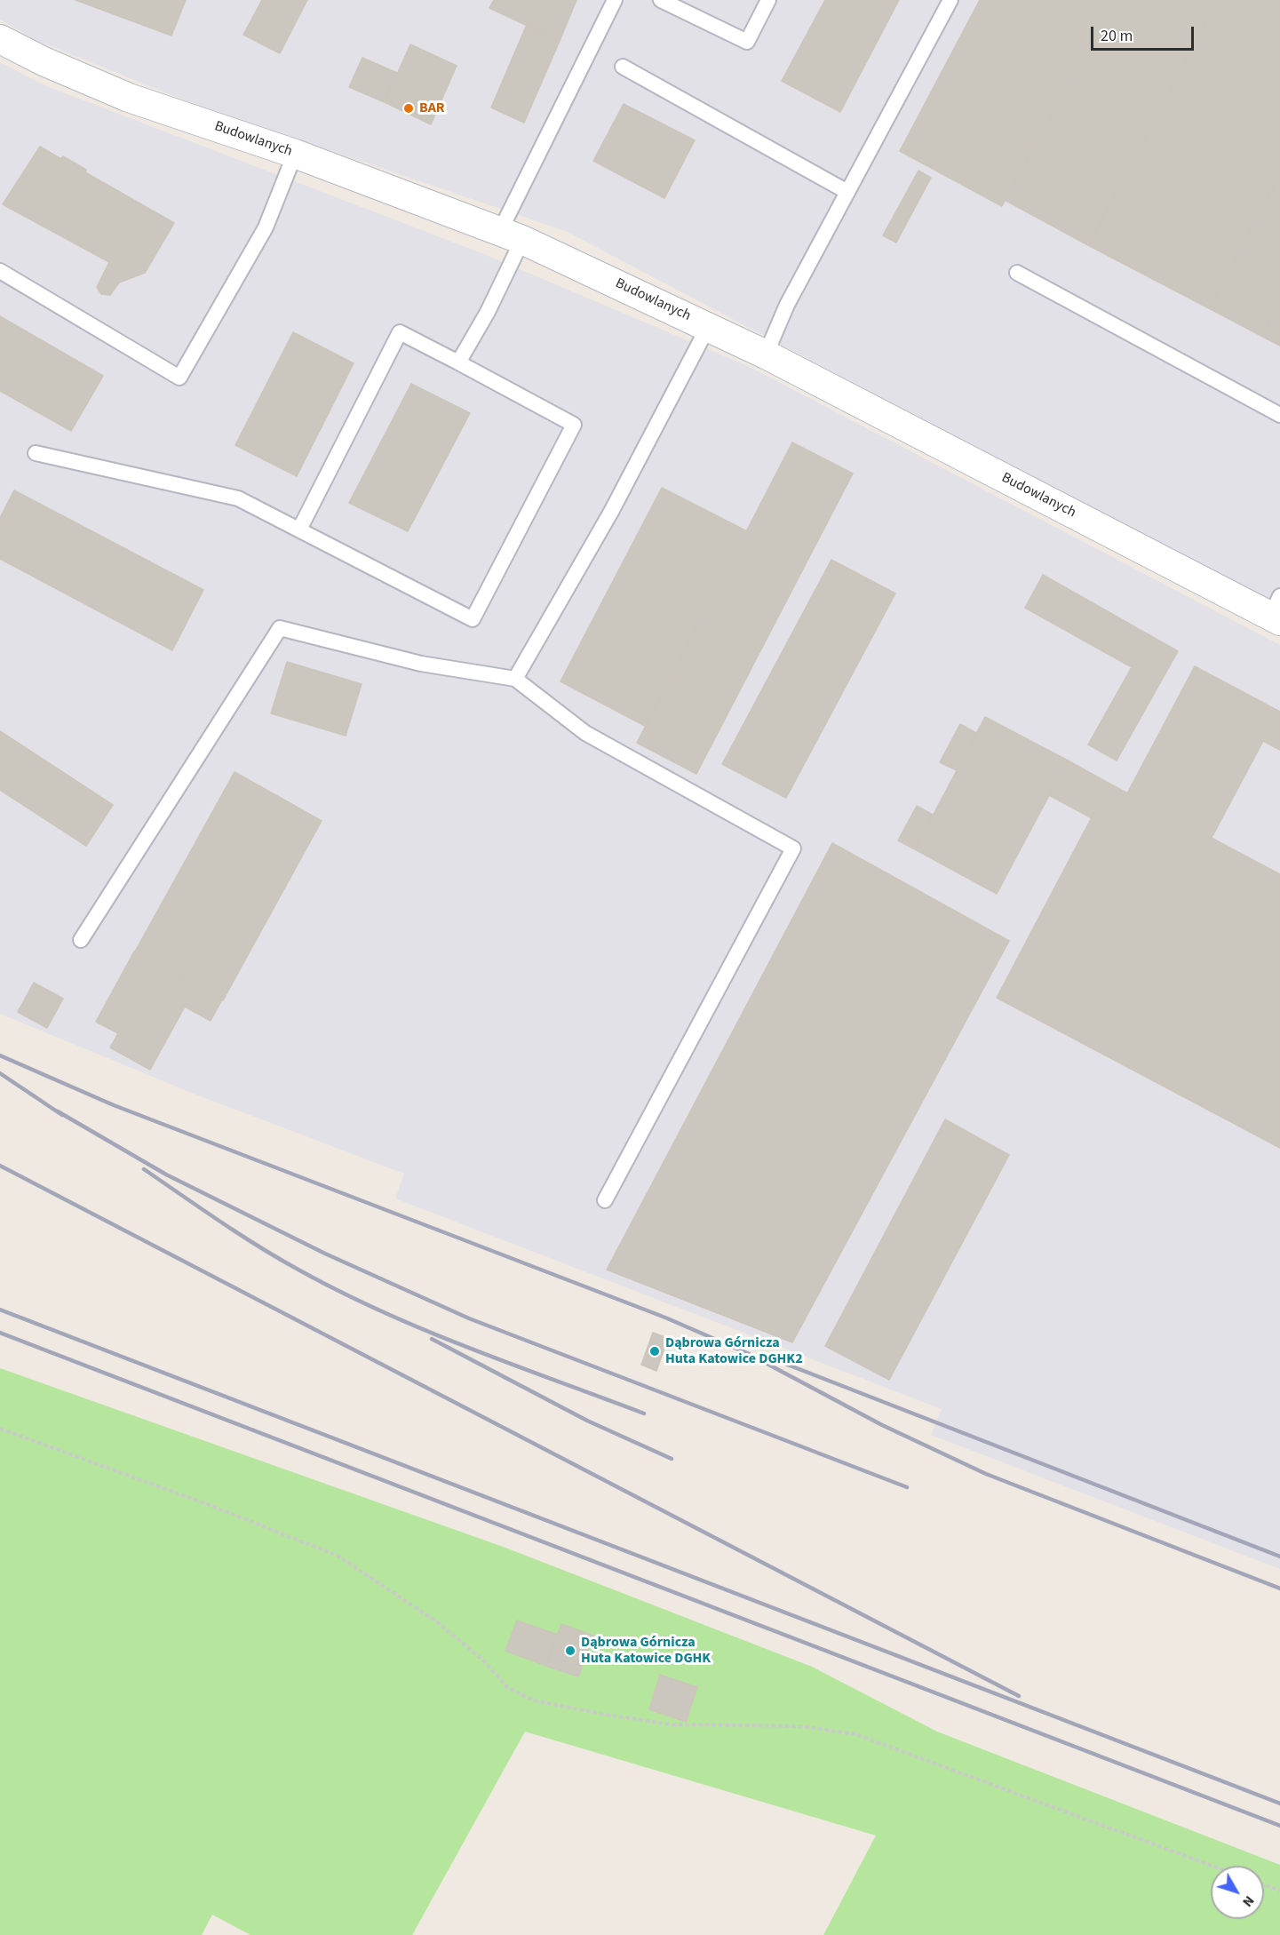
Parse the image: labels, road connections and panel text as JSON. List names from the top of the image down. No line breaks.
{"streets":{"street":["Budowlanych"]},"places":["BAR","Dąbrowa Górnicza Huta Katowice DGHK2","Dąbrowa Górnicza Huta Katowice DGHK"],"scale_bar":"20 m","north":"bottom right"}
